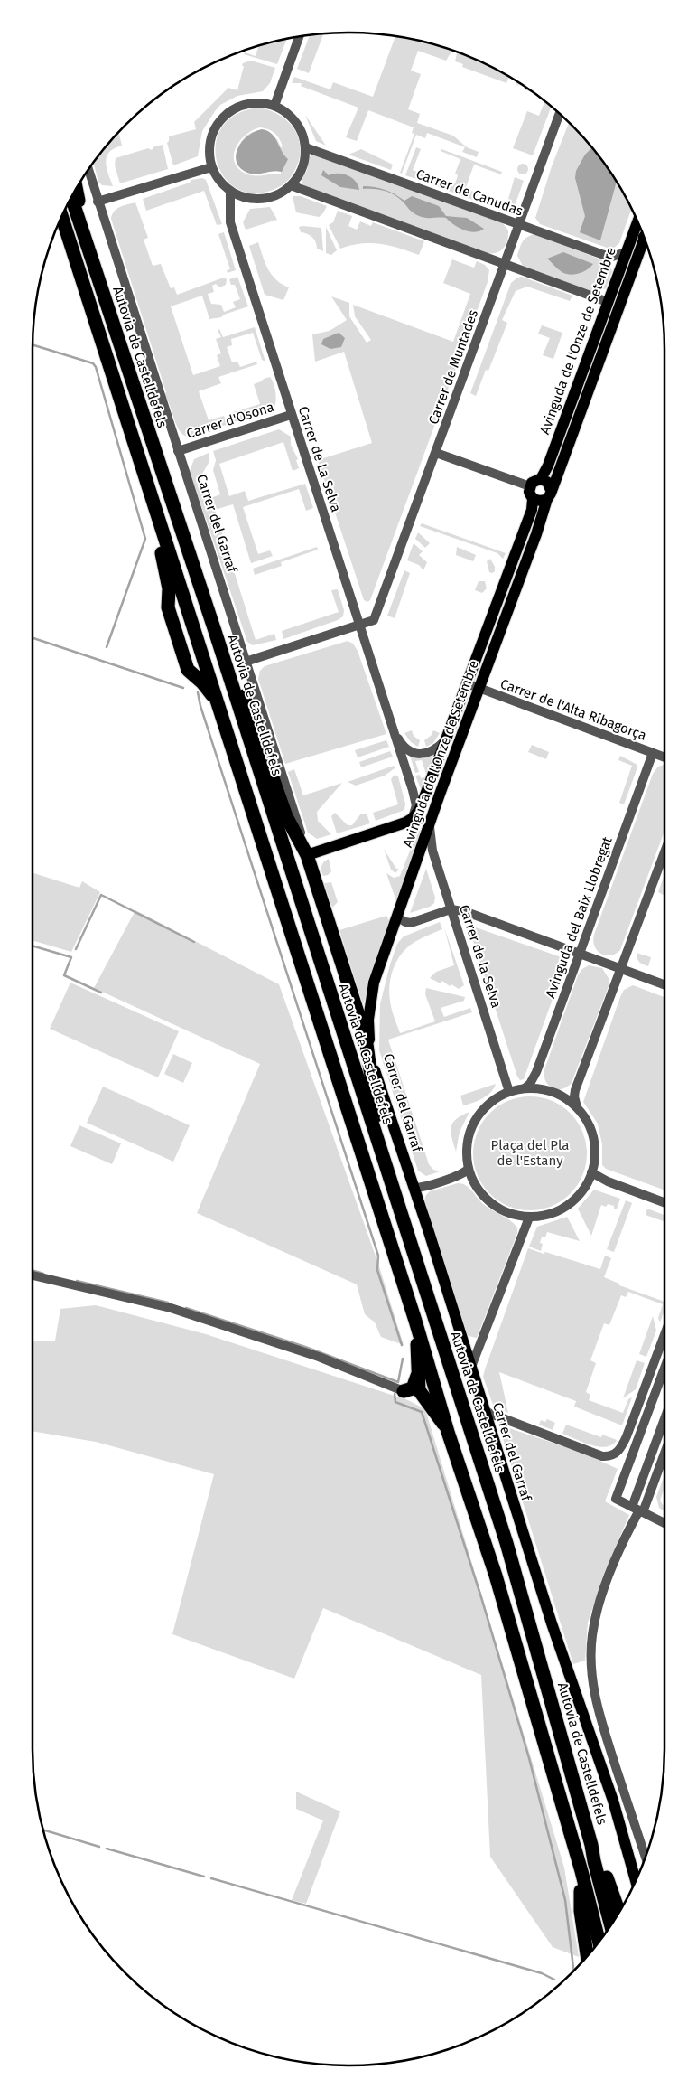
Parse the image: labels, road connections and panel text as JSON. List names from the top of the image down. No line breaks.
{"streets":{"highway":["Autovia de Castelldefels"],"main road":["Avinguda de l'Onze de Setembre","Carrer del Garraf"],"street":["Carrer de Canudas","Carrer de Muntades","Carrer d'Osona","Carrer de La Selva","Carrer de l'Alta Ribagorça","Avinguda del Baix Llobregat","Carrer de la Selva"]},"crossings":[["Carrer de Canudas","Avinguda de l'Onze de Setembre"],["Carrer de Canudas","Carrer de Muntades"],["Carrer de Canudas","Carrer de La Selva"],["Avinguda de l'Onze de Setembre","Carrer de La Selva"],["Avinguda de l'Onze de Setembre","Carrer del Garraf"],["Avinguda de l'Onze de Setembre","Carrer de l'Alta Ribagorça"],["Avinguda de l'Onze de Setembre","Carrer de la Selva"],["Carrer de Muntades","Carrer de La Selva"],["Carrer d'Osona","Carrer de La Selva"],["Carrer d'Osona","Carrer del Garraf"],["Carrer de l'Alta Ribagorça","Avinguda del Baix Llobregat"],["Avinguda del Baix Llobregat","Carrer de la Selva"]],"parks":["Plaça del Pla de l'Estany"]}
